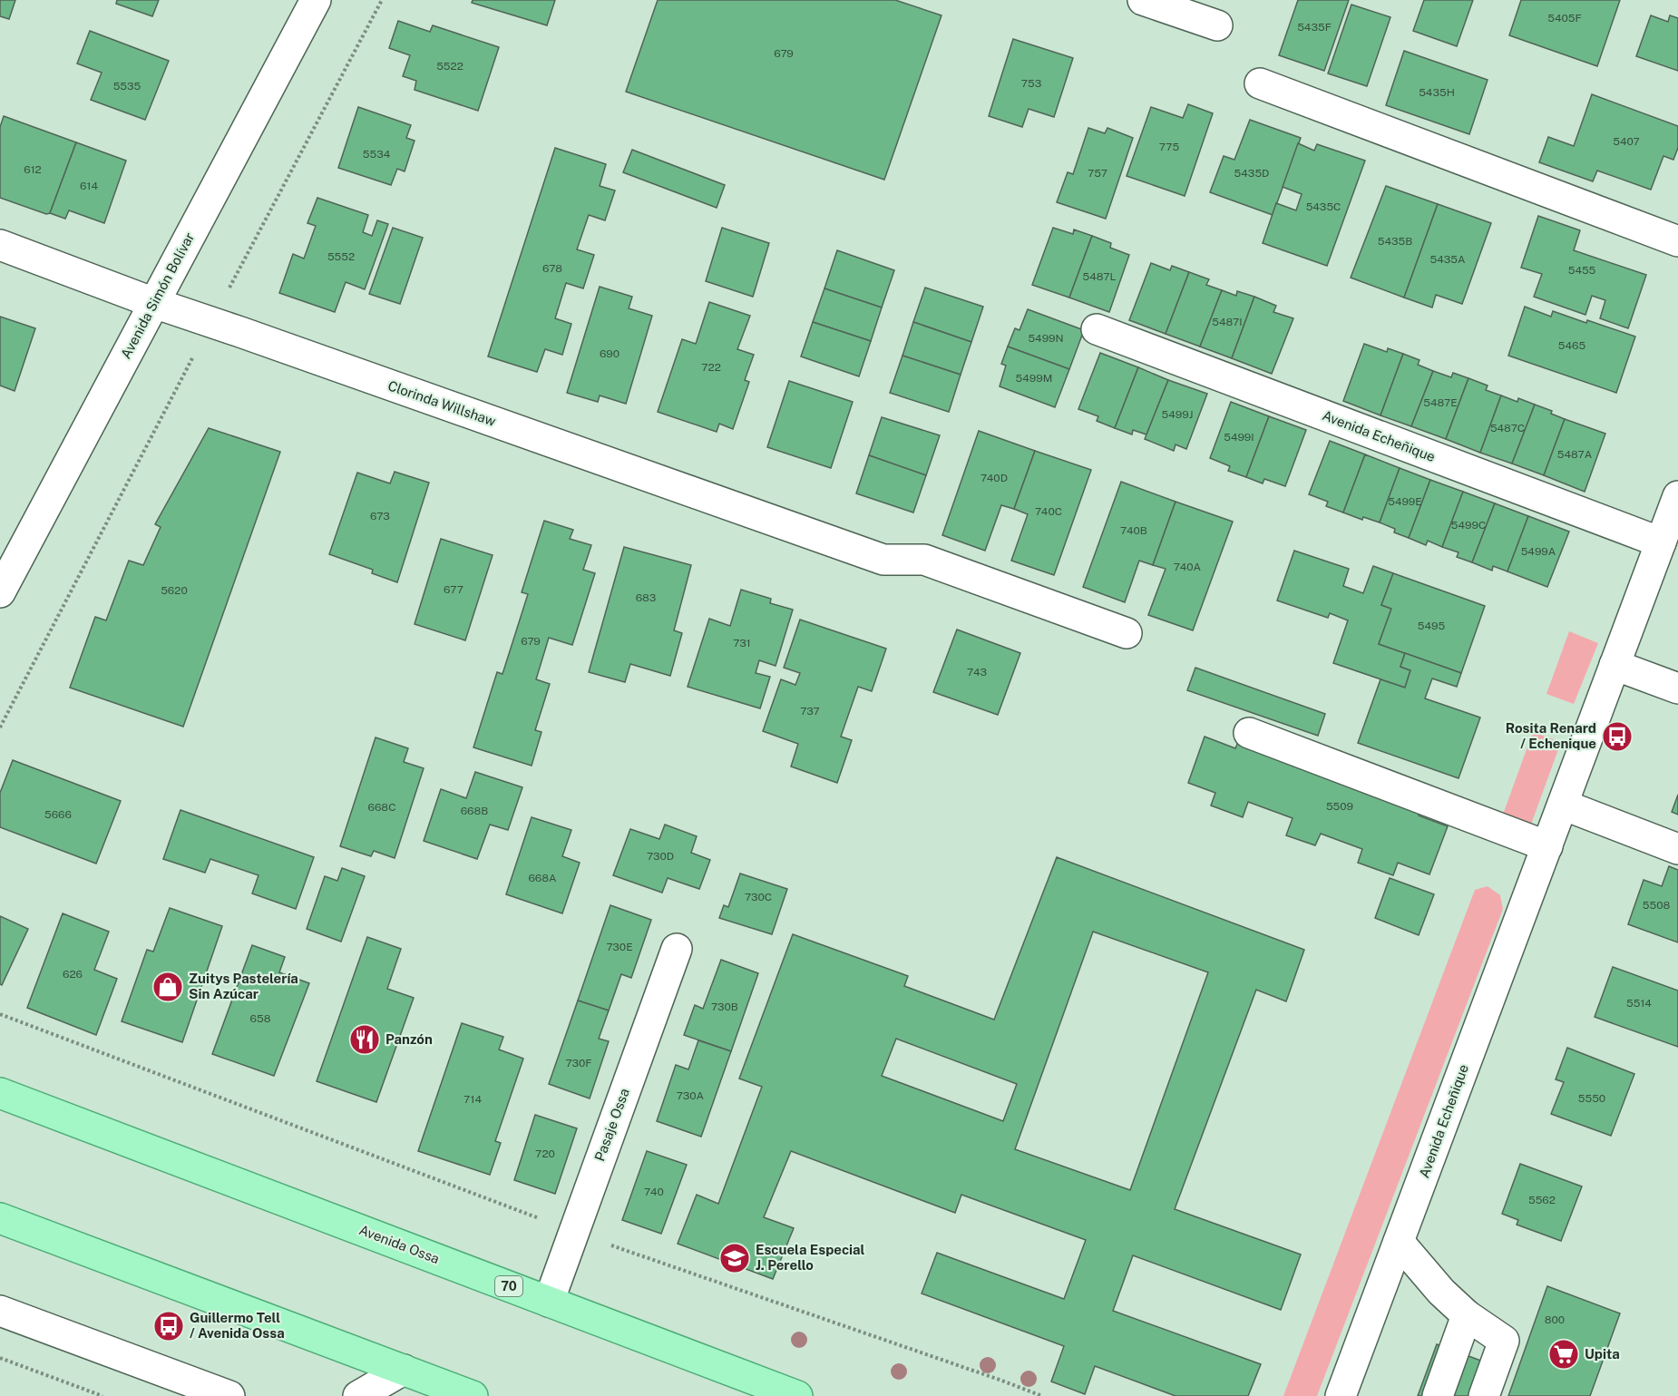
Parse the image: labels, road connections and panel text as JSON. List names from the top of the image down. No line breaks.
{"streets":{"main road":["Avenida Ossa","70"],"street":["Avenida Simón Bolívar","Clorinda Willshaw","Avenida Echeñique","Pasaje Ossa"]},"crossings":[["Avenida Simón Bolívar","Clorinda Willshaw"],["Pasaje Ossa","Avenida Ossa"]],"places":{"bus stop":["Rosita Renard / Echenique","Guillermo Tell / Avenida Ossa"],"shop":["Zuitys Pastelería Sin Azúcar"],"restaurant":["Panzón"],"school or university":["Escuela Especial J. Perello"],"supermarket":["Upita"]},"house_numbers":["5405F","5435F","679","5522","753","5535","5435H","5407","775","5534","612","757","5435D","614","5435C","5435B","5552","5435A","678","5455","5487L","5487I","5499N","5465","690","722","5499M","5487E","5499J","5487C","5499I","5487A","740D","5499E","740C","673","5499C","740B","5499A","740A","677","5620","683","5495","679","731","743","737","5509","668C","668B","5666","730D","668A","730C","5508","730E","626","5514","730B","658","730F","730A","5550","714","720","740","5562","800"]}
